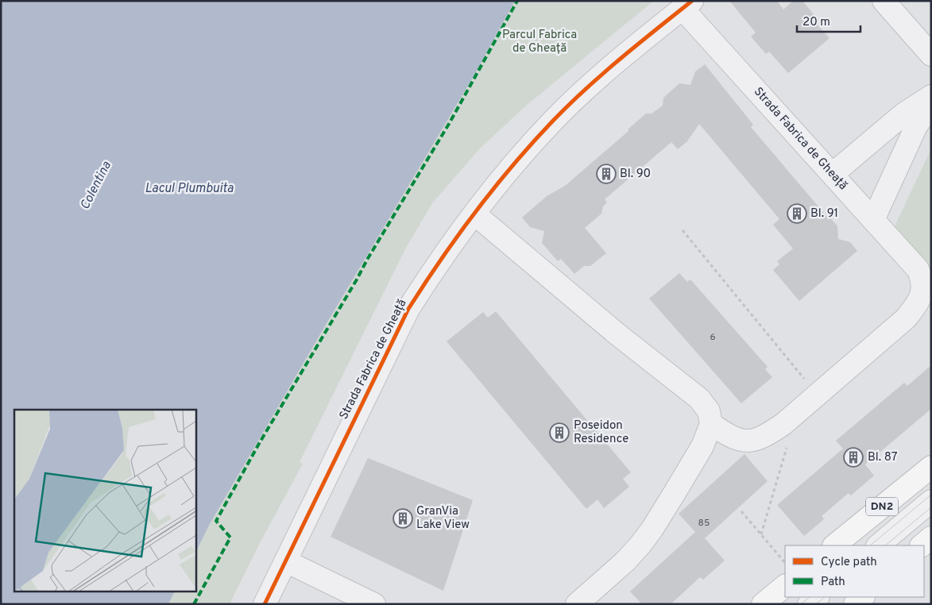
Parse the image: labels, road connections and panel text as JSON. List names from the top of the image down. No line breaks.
{"streets":{"main road":["DN2"],"street":["Strada Fabrica de Gheață"]},"water":["Colentina","Lacul Plumbuita"],"parks":["Parcul Fabrica de Gheață"],"places":{"building":["Bl. 90","Bl. 91","Poseidon Residence","Bl. 87","GranVia Lake View"]},"house_numbers":["6","85"],"legend":["Cycle path","Path"],"scale_bar":"20 m"}
